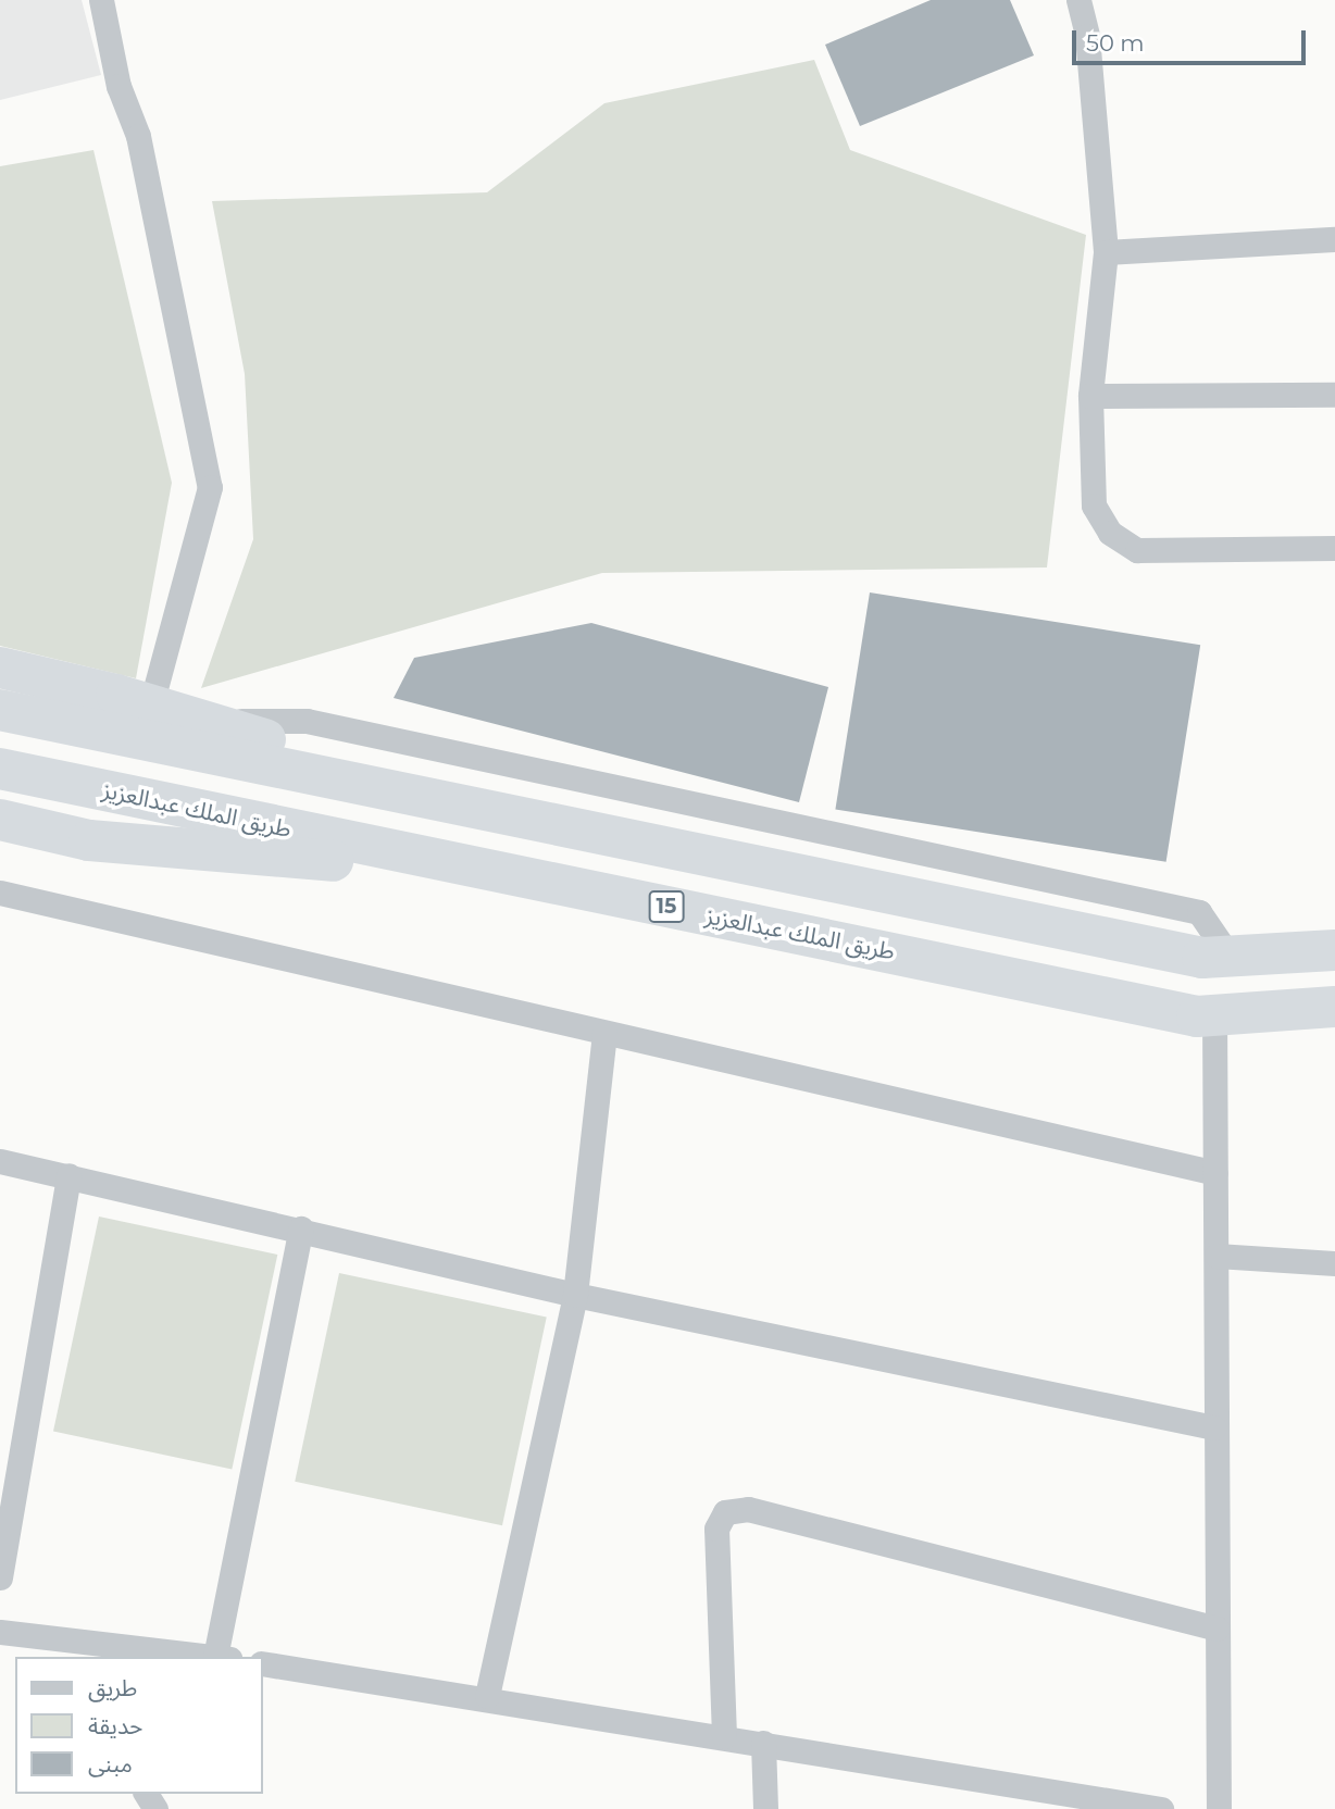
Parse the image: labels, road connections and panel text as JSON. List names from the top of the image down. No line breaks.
{"streets":{"highway":["طريق الملك عبدالعزيز","15"]},"legend":["طريق","حديقة","مبنى"],"scale_bar":"50 m"}
